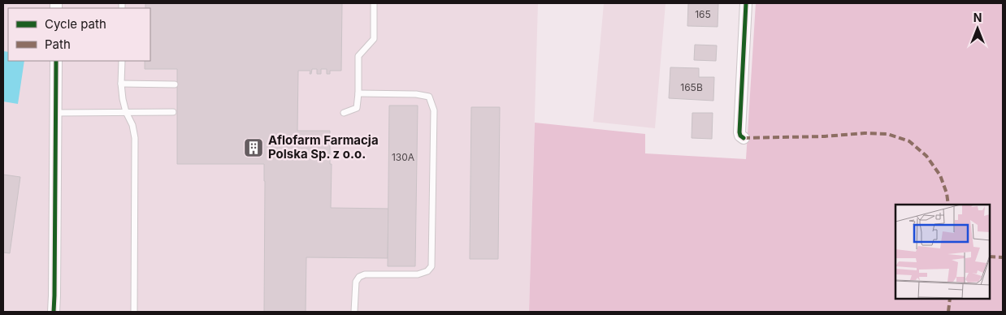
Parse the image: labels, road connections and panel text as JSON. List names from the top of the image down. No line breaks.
{"places":{"building":["Aflofarm Farmacja Polska Sp. z o.o."]},"house_numbers":["165","165B","130A"],"legend":["Cycle path","Path"],"north":"top"}
